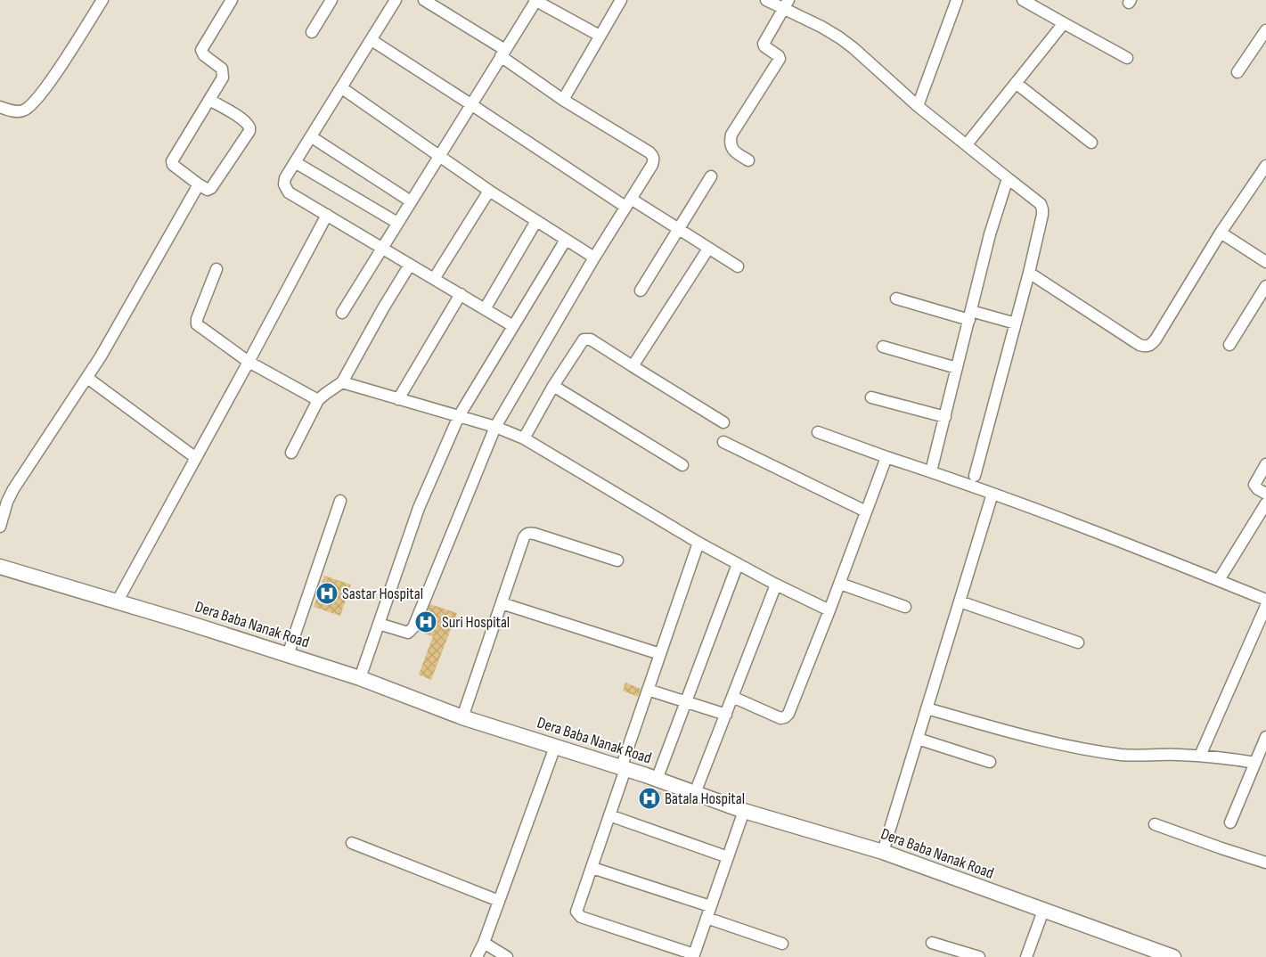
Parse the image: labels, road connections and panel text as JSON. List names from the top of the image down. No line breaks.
{"streets":{"main road":["Dera Baba Nanak Road"]},"places":{"hospital":["Sastar Hospital","Suri Hospital","Batala Hospital"]}}
